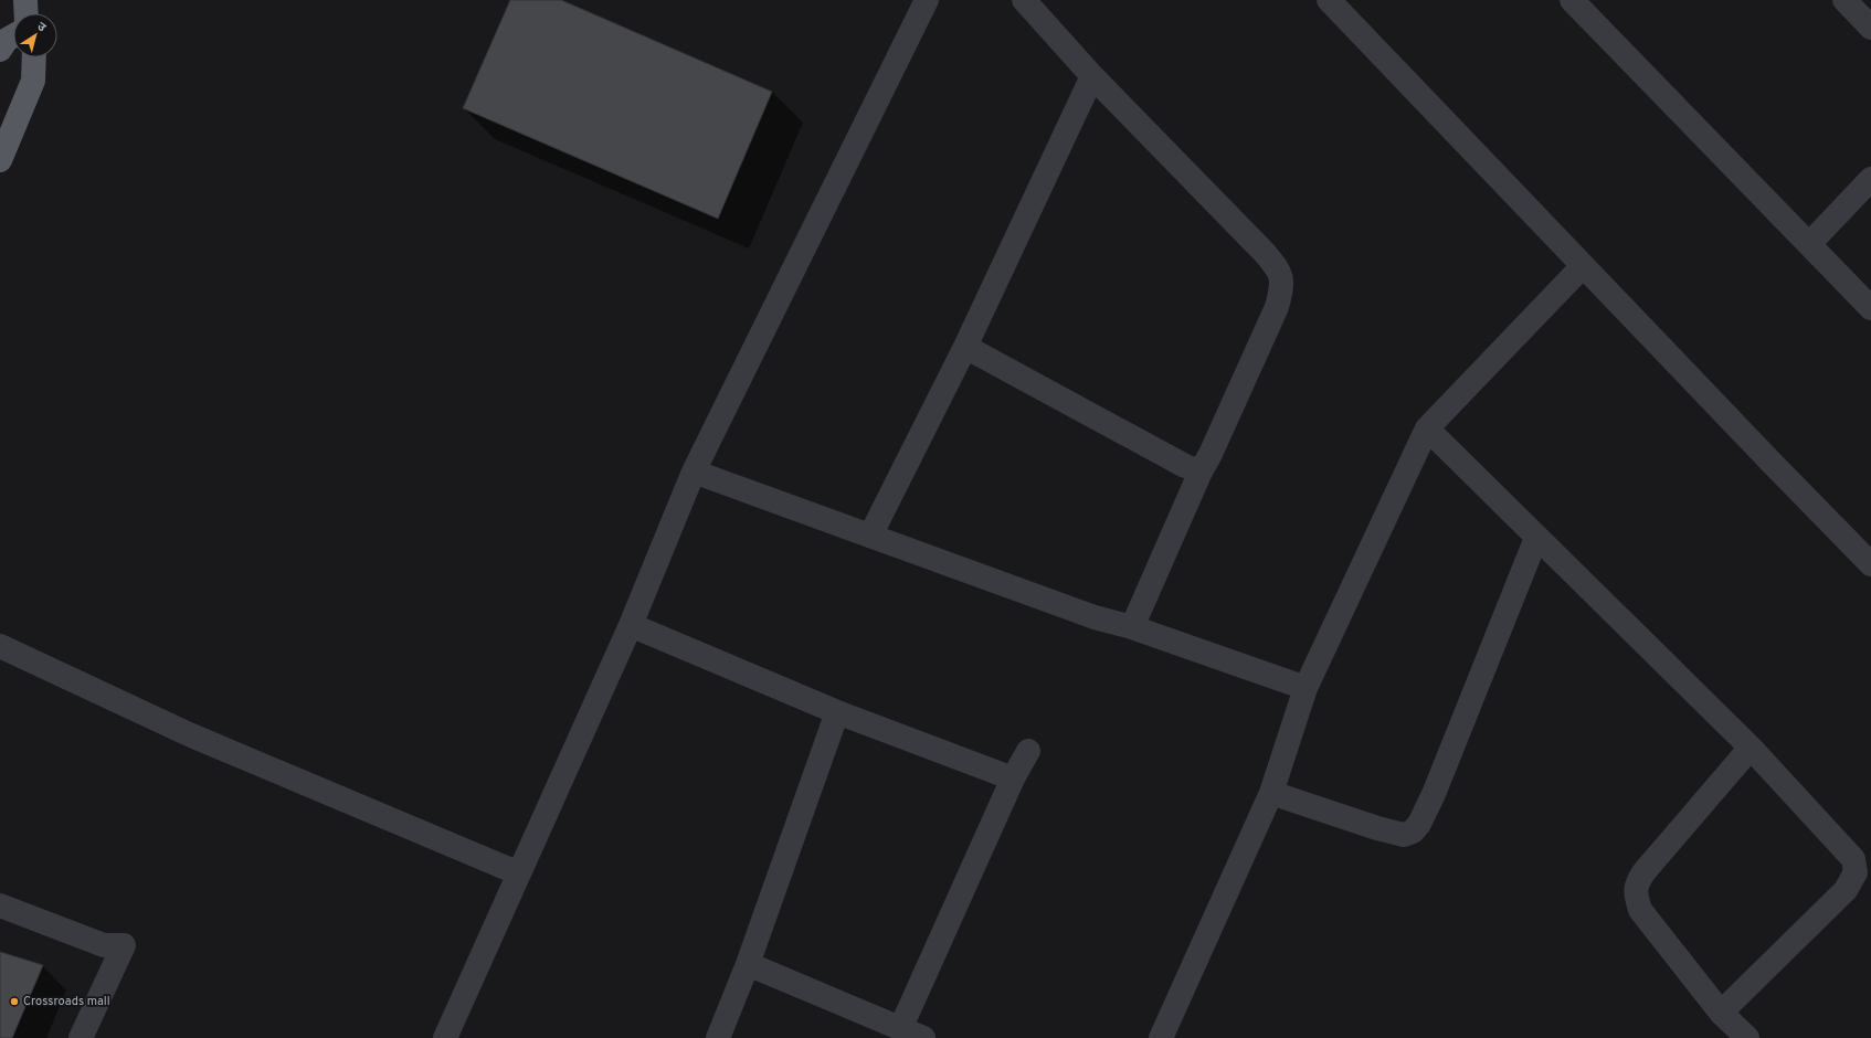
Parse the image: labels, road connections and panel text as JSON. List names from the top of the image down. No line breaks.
{"places":["Crossroads mall"],"north":"top right"}
